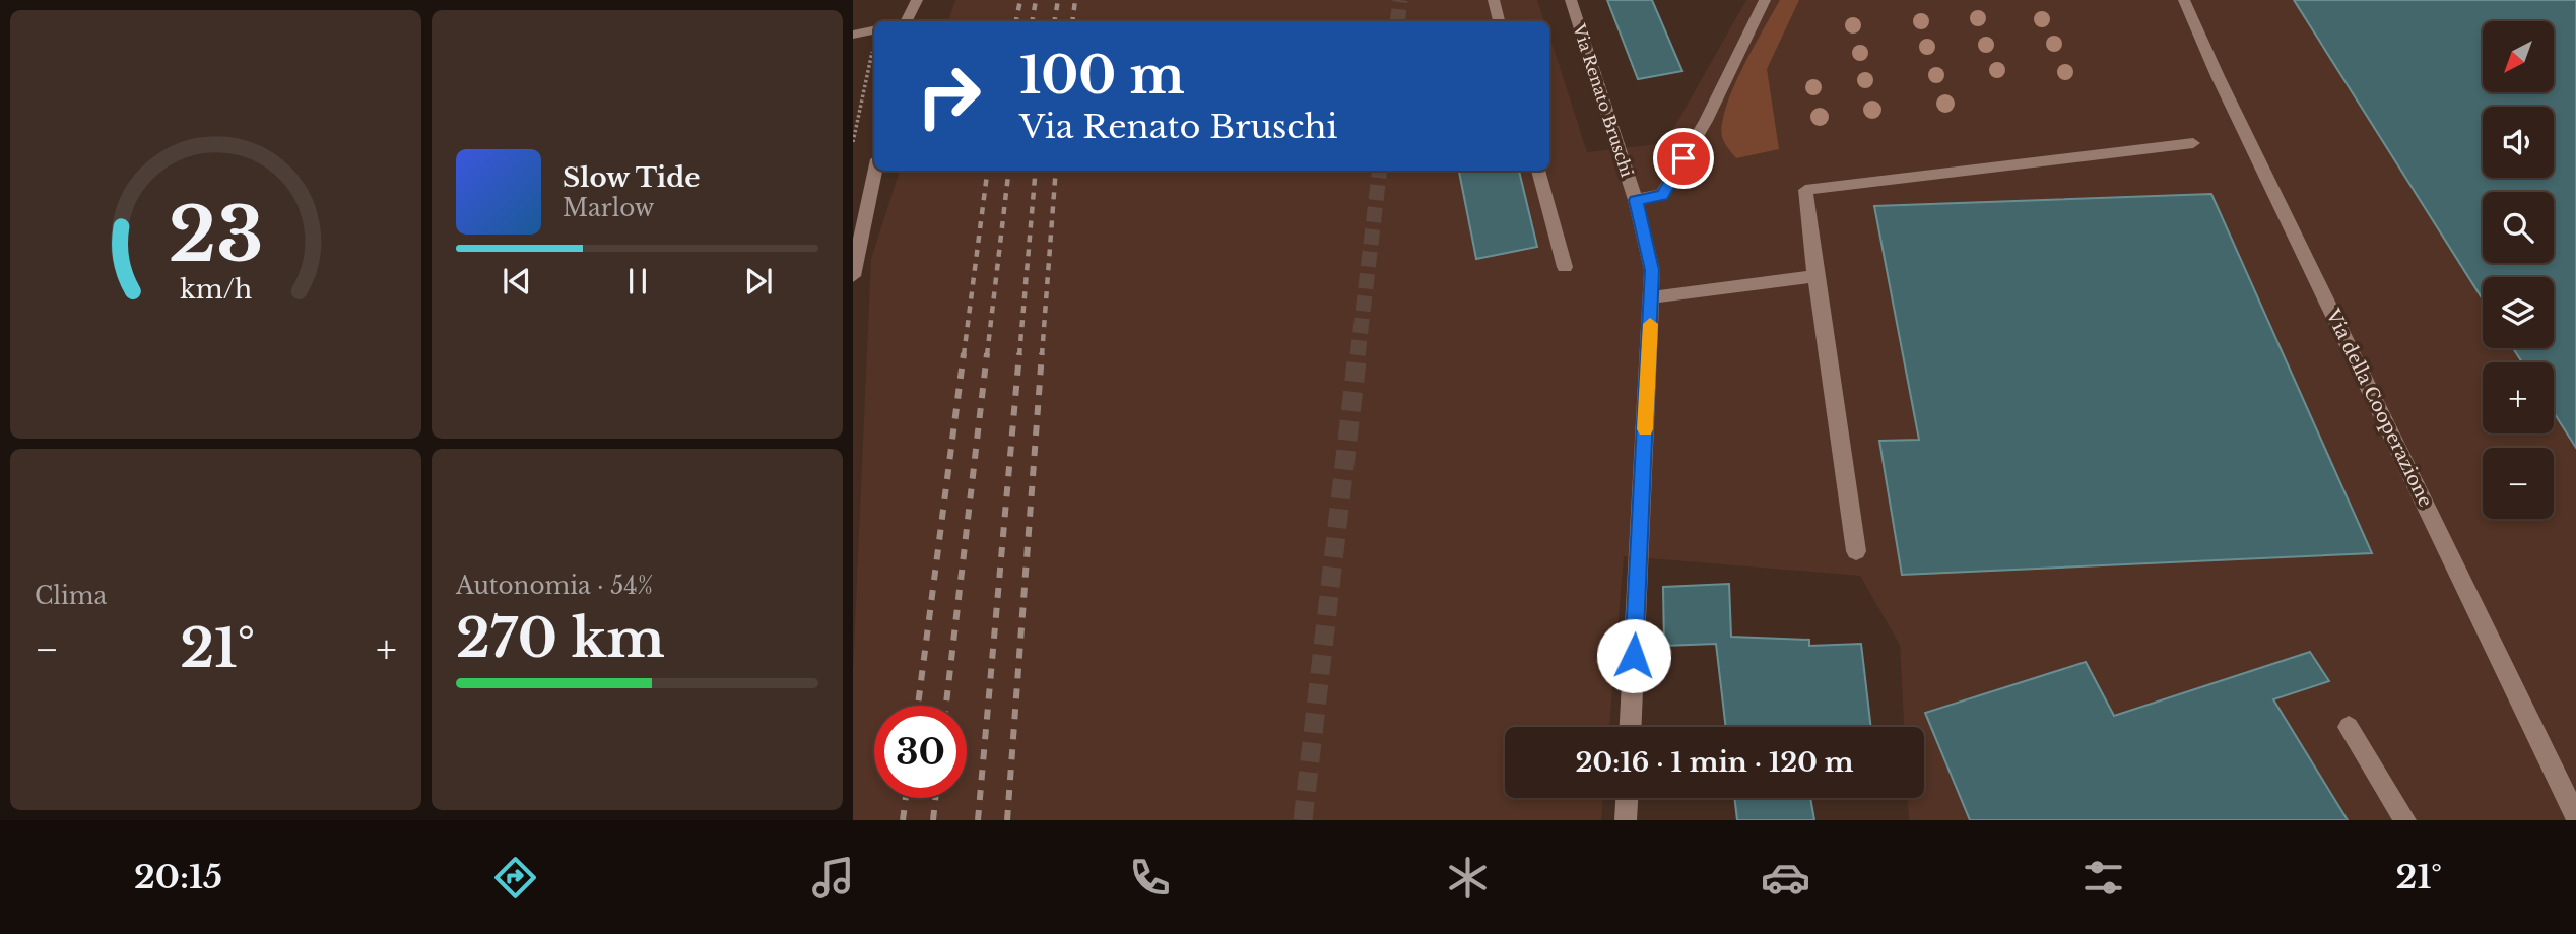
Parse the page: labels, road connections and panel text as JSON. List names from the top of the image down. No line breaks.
{"streets":{"street":["Via Renato Bruschi","Via della Cooperazione"]},"north":"bottom left","page":{"map_buttons":["+","−"],"turn":["100 m","Via Renato Bruschi"],"song":["Slow Tide","Marlow"],"tile":["Clima",["Autonomia · 54%","270 km"]],"heat":["−","21°","+"],"limit":"30","trip":"20:16 · 1 min · 120 m","tabs":["20:15","21°"],"gauge":["23","km/h"]}}
